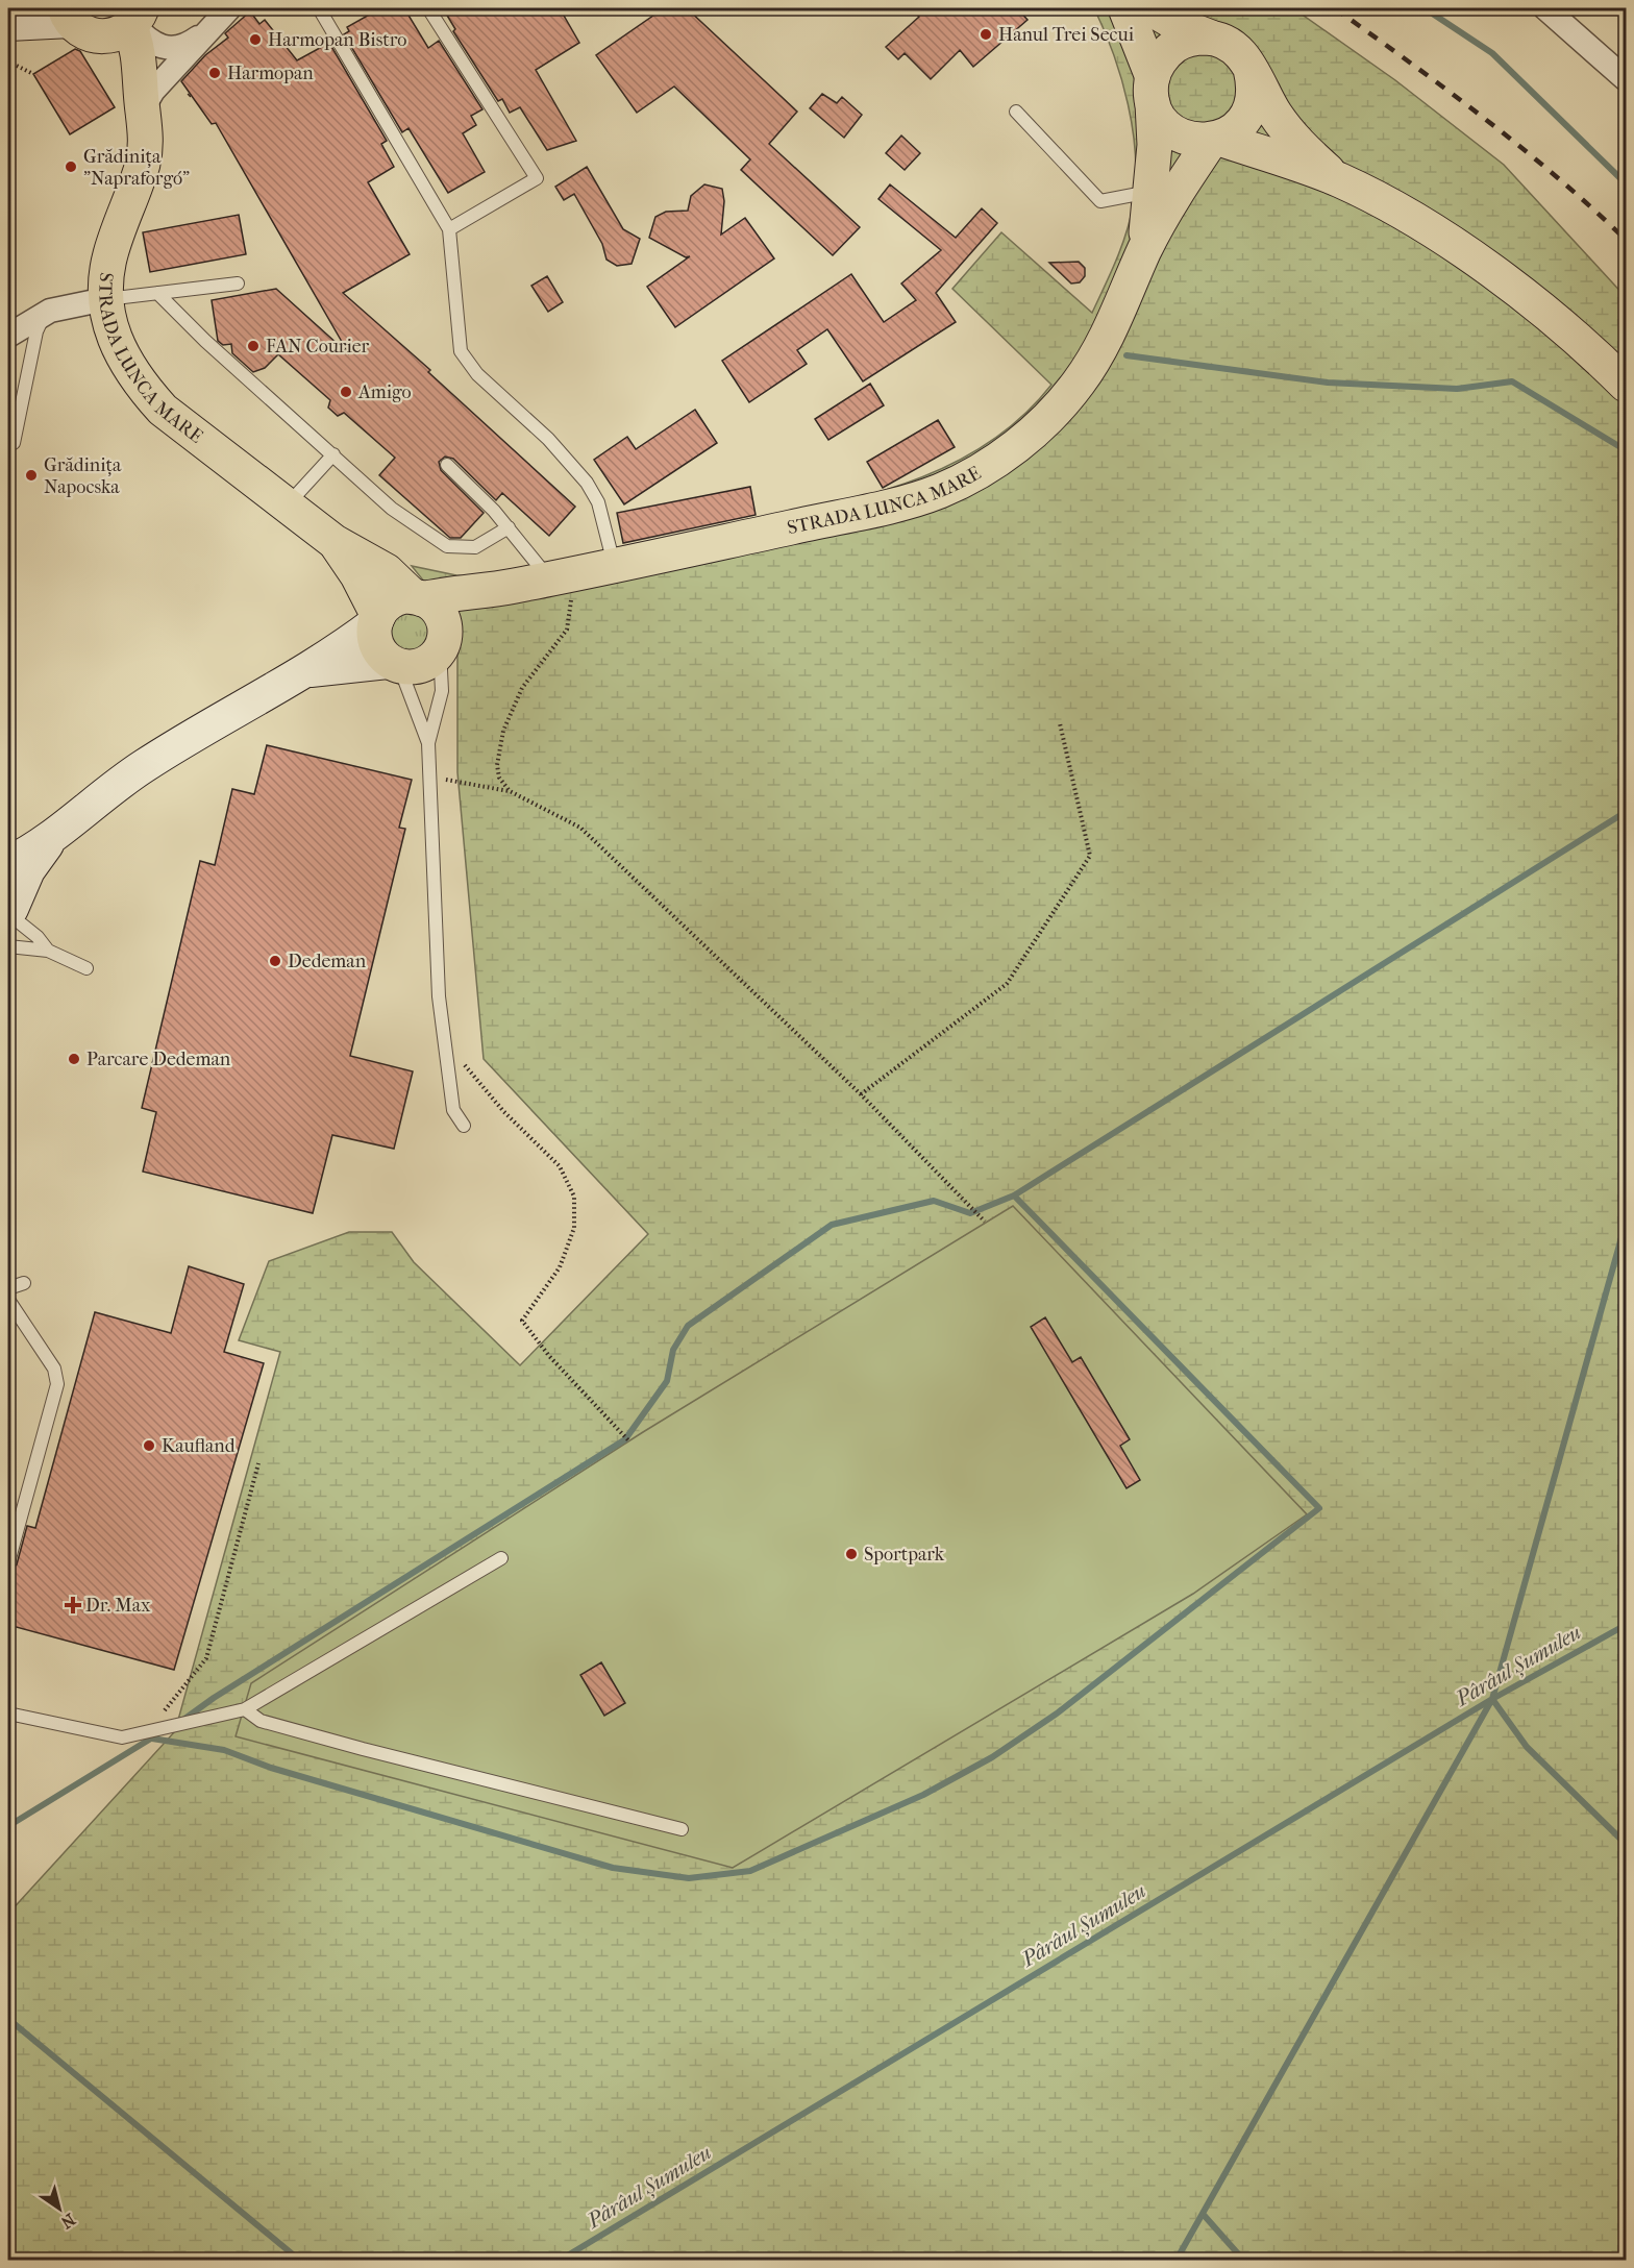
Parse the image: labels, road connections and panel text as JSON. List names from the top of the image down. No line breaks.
{"streets":{"main road":["STRADA LUNCA MARE"]},"water":["Pârâul Șumuleu"],"places":{"other":["Hanul Trei Secui","Harmopan Bistro","Harmopan","Grădinița \"Napraforgó\"","FAN Courier","Amigo","Grădiniţa Napocska","Dedeman","Parcare Dedeman","Kaufland","Sportpark"],"health":["Dr. Max"]},"north":"bottom right"}
